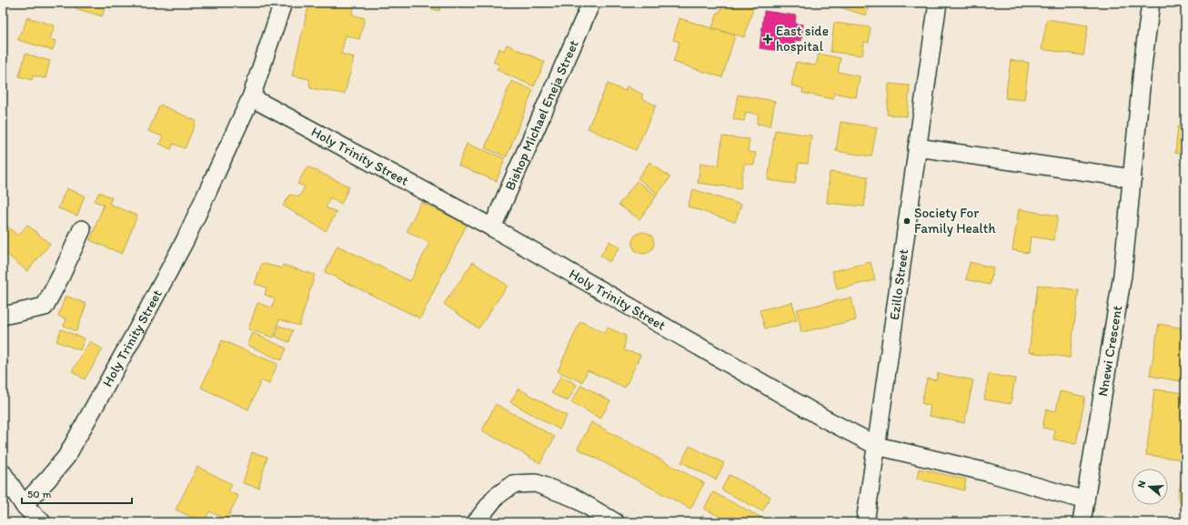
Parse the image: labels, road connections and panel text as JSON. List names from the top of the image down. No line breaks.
{"streets":{"street":["Bishop Michael Eneja Street","Holy Trinity Street","Ezillo Street","Nnewi Crescent"]},"crossings":[["Bishop Michael Eneja Street","Holy Trinity Street"],["Holy Trinity Street","Ezillo Street"],["Holy Trinity Street","Nnewi Crescent"]],"places":{"health":["East side hospital"],"other":["Society For Family Health"]},"scale_bar":"50 m","north":"left"}
